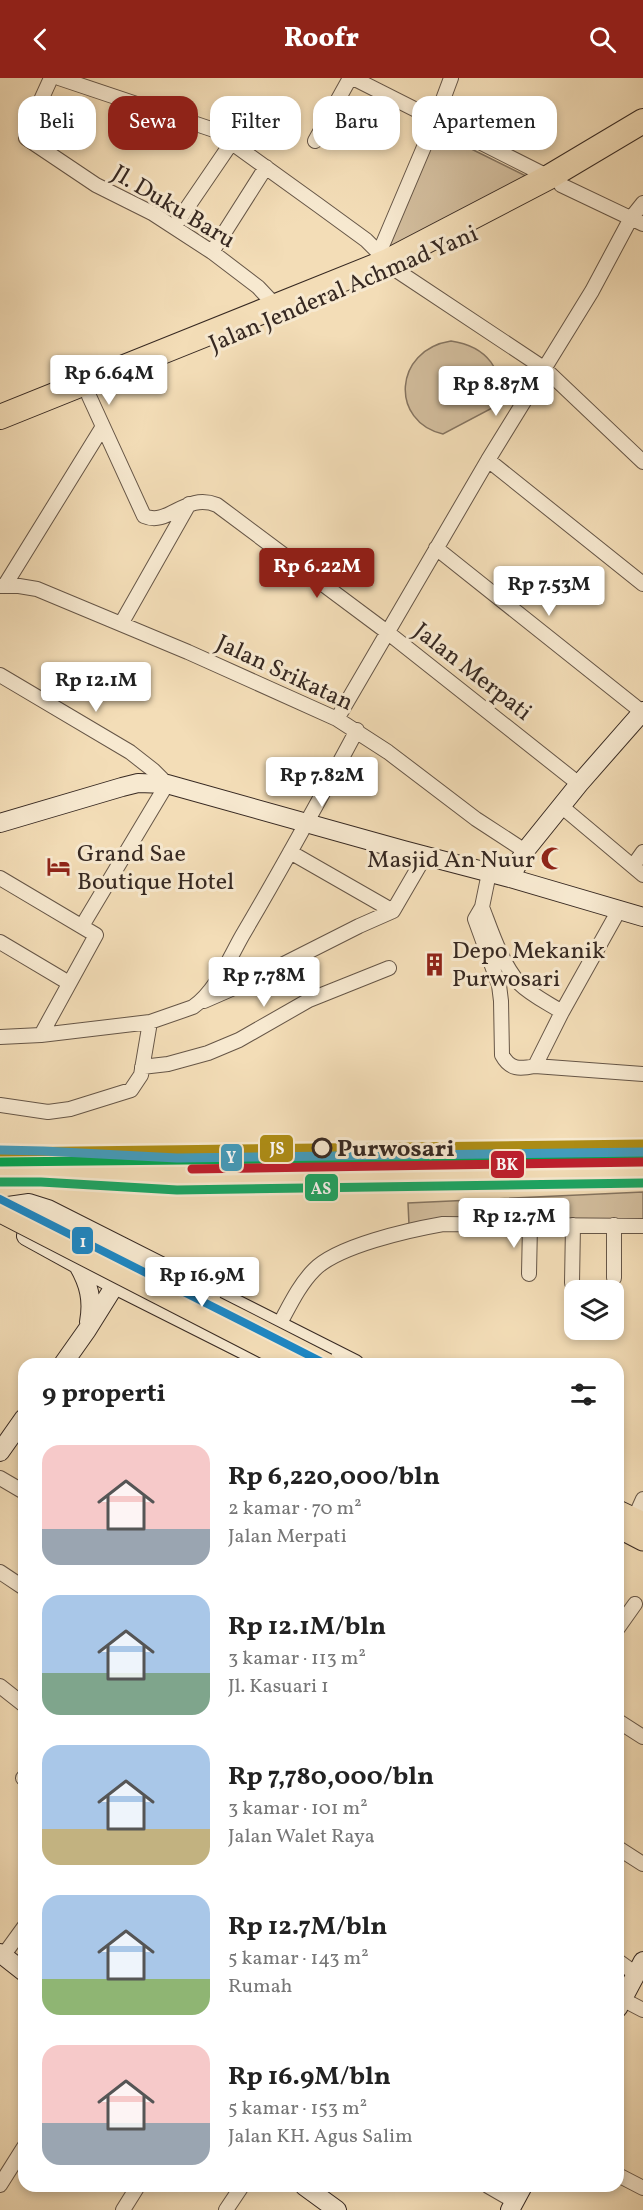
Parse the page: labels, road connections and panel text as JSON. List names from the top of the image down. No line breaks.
{"streets":{"highway":["Jalan Jenderal Achmad Yani"],"street":["Jl. Duku Baru","Jalan Merpati","Jalan Srikatan"]},"crossings":[["Jl. Duku Baru","Jalan Jenderal Achmad Yani"],["Jalan Jenderal Achmad Yani","Jalan Merpati"]],"places":{"mosque":["Masjid An Nuur"],"hotel":["Grand Sae Boutique Hotel"],"building":["Depo Mekanik Purwosari"],"other":["Purwosari"]},"lines":["transit line JS","transit line Y","transit line BK","transit line AS","transit line 1"],"page":{"header":"Roofr","chip":["Beli","Sewa","Filter","Baru","Apartemen"],"price":["Rp 6.64M","Rp 8.87M","Rp 6.22M","Rp 7.53M","Rp 12.1M","Rp 7.82M","Rp 7.78M","Rp 12.7M","Rp 16.9M"],"heading":"9 properti","list":[{"name":"Rp 6,220,000/bln","note":"2 kamar · 70 m² · Jalan Merpati"},{"name":"Rp 12.1M/bln","note":"3 kamar · 113 m² · Jl. Kasuari 1"},{"name":"Rp 7,780,000/bln","note":"3 kamar · 101 m² · Jalan Walet Raya"},{"name":"Rp 12.7M/bln","note":"5 kamar · 143 m² · Rumah"},{"name":"Rp 16.9M/bln","note":"5 kamar · 153 m² · Jalan KH. Agus Salim"}]}}
